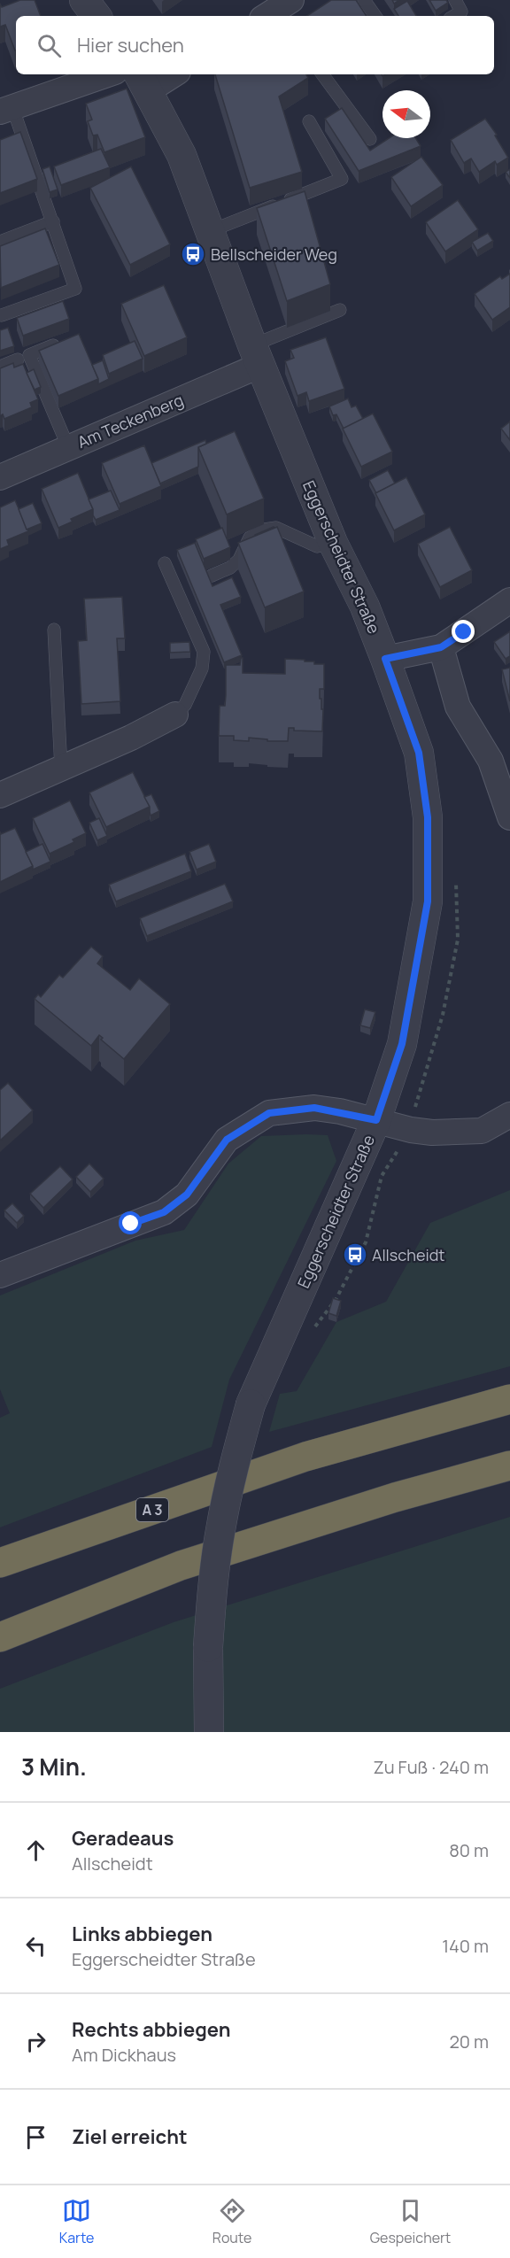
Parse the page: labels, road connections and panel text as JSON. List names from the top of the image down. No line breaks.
{"streets":{"highway":["A 3"],"street":["Am Teckenberg","Eggerscheidter Straße"]},"crossings":[["Am Teckenberg","Eggerscheidter Straße"]],"places":{"bus stop":["Bellscheider Weg","Allscheidt"]},"north":"left","page":{"search":"Hier suchen","heading":["3 Min.","Zu Fuß · 240 m"],"list":[["Geradeaus","Allscheidt","80 m"],["Links abbiegen","Eggerscheidter Straße","140 m"],["Rechts abbiegen","Am Dickhaus","20 m"],"Ziel erreicht"],"nav":["Karte","Route","Gespeichert"]}}
